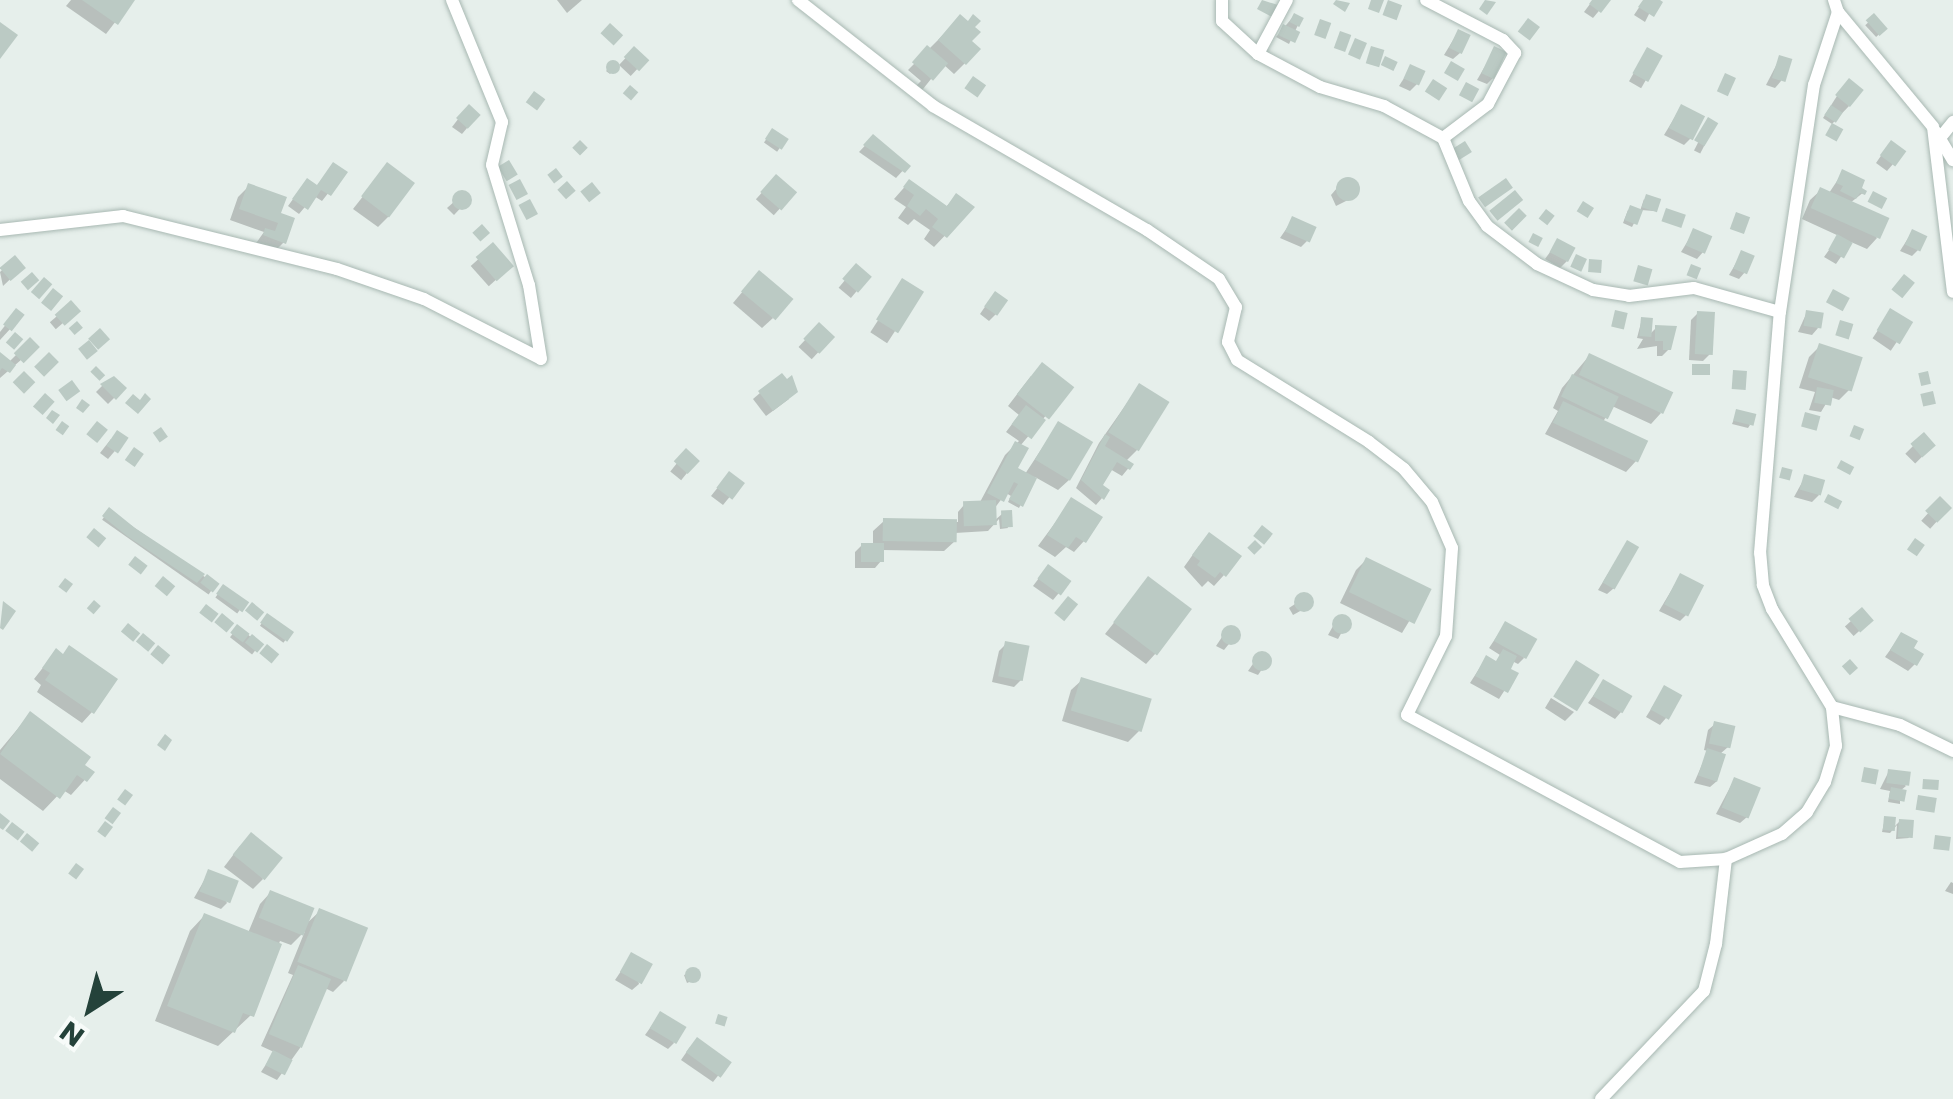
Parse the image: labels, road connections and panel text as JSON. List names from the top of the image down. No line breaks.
{"north":"bottom left"}
